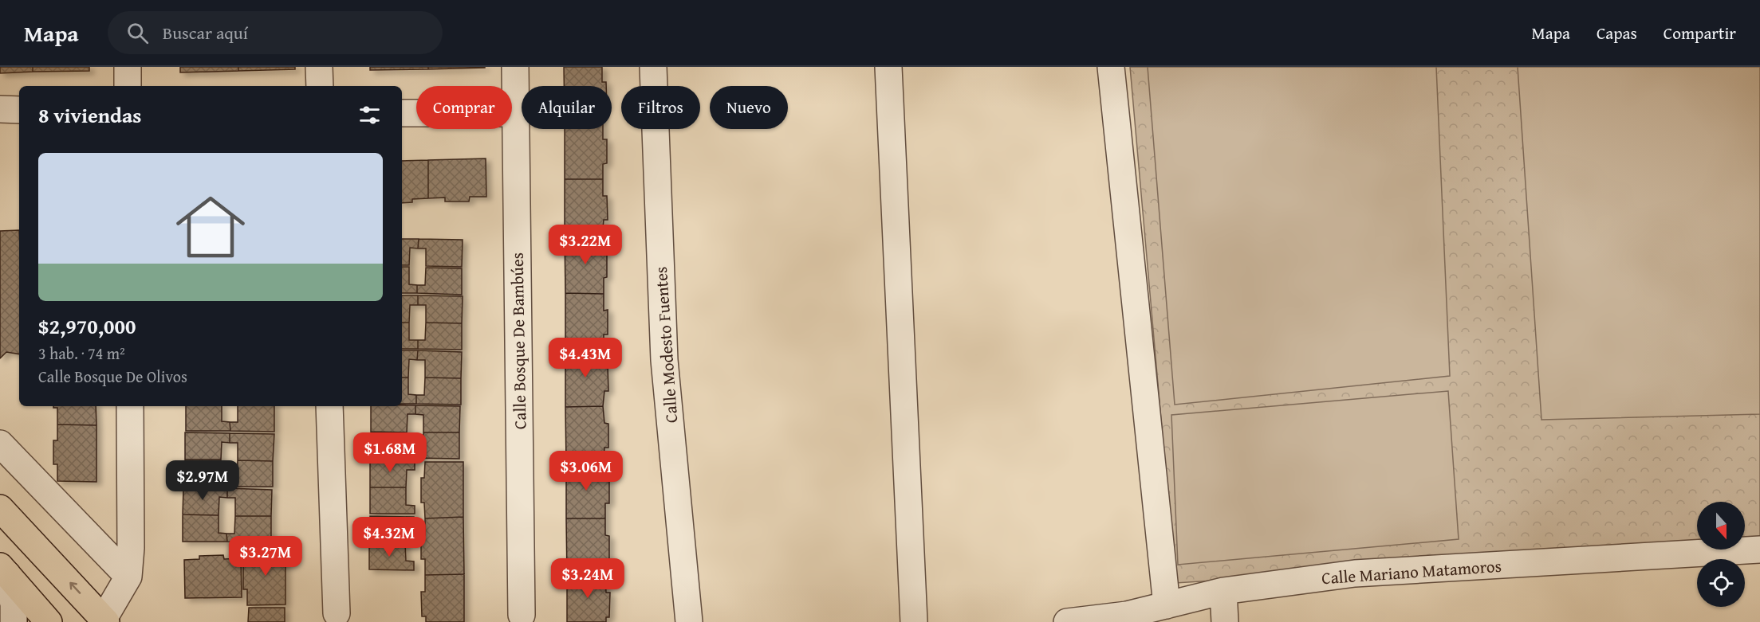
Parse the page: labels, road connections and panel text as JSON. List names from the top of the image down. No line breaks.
{"streets":{"street":["Calle Bosque De Bambúes","Calle Modesto Fuentes","Calle Mariano Matamoros"]},"north":"bottom","page":{"header":"Mapa","search":"Buscar aquí","nav":["Mapa","Capas","Compartir"],"chip":["Comprar","Alquilar","Filtros","Nuevo"],"heading":"8 viviendas","list":[{"name":"$2,970,000","note":"3 hab. · 74 m² · Calle Bosque De Olivos"}],"price":["$3.22M","$4.43M","$1.68M","$3.06M","$2.97M","$4.32M","$3.27M","$3.24M"]}}
